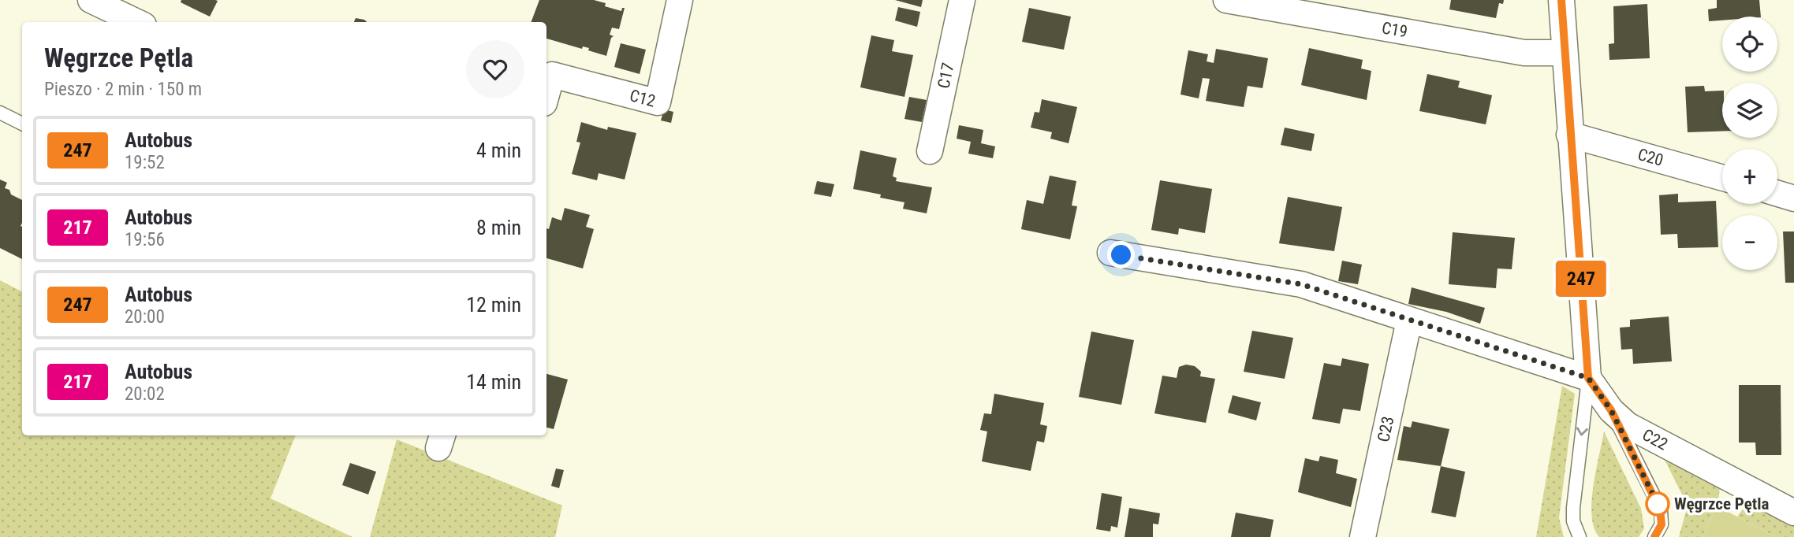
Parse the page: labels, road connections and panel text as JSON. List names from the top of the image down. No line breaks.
{"streets":{"street":["C19","C17","C12","C20","C23","C22"]},"places":["Węgrzce Pętla"],"lines":["bus line 247"],"page":{"on_map":"247","map_buttons":["+","−"],"heading":["Węgrzce Pętla","Pieszo · 2 min · 150 m"],"list":[{"mark":"247","name":"Autobus","note":"19:52","value":"4 min"},{"mark":"217","name":"Autobus","note":"19:56","value":"8 min"},{"mark":"247","name":"Autobus","note":"20:00","value":"12 min"},{"mark":"217","name":"Autobus","note":"20:02","value":"14 min"}]}}
